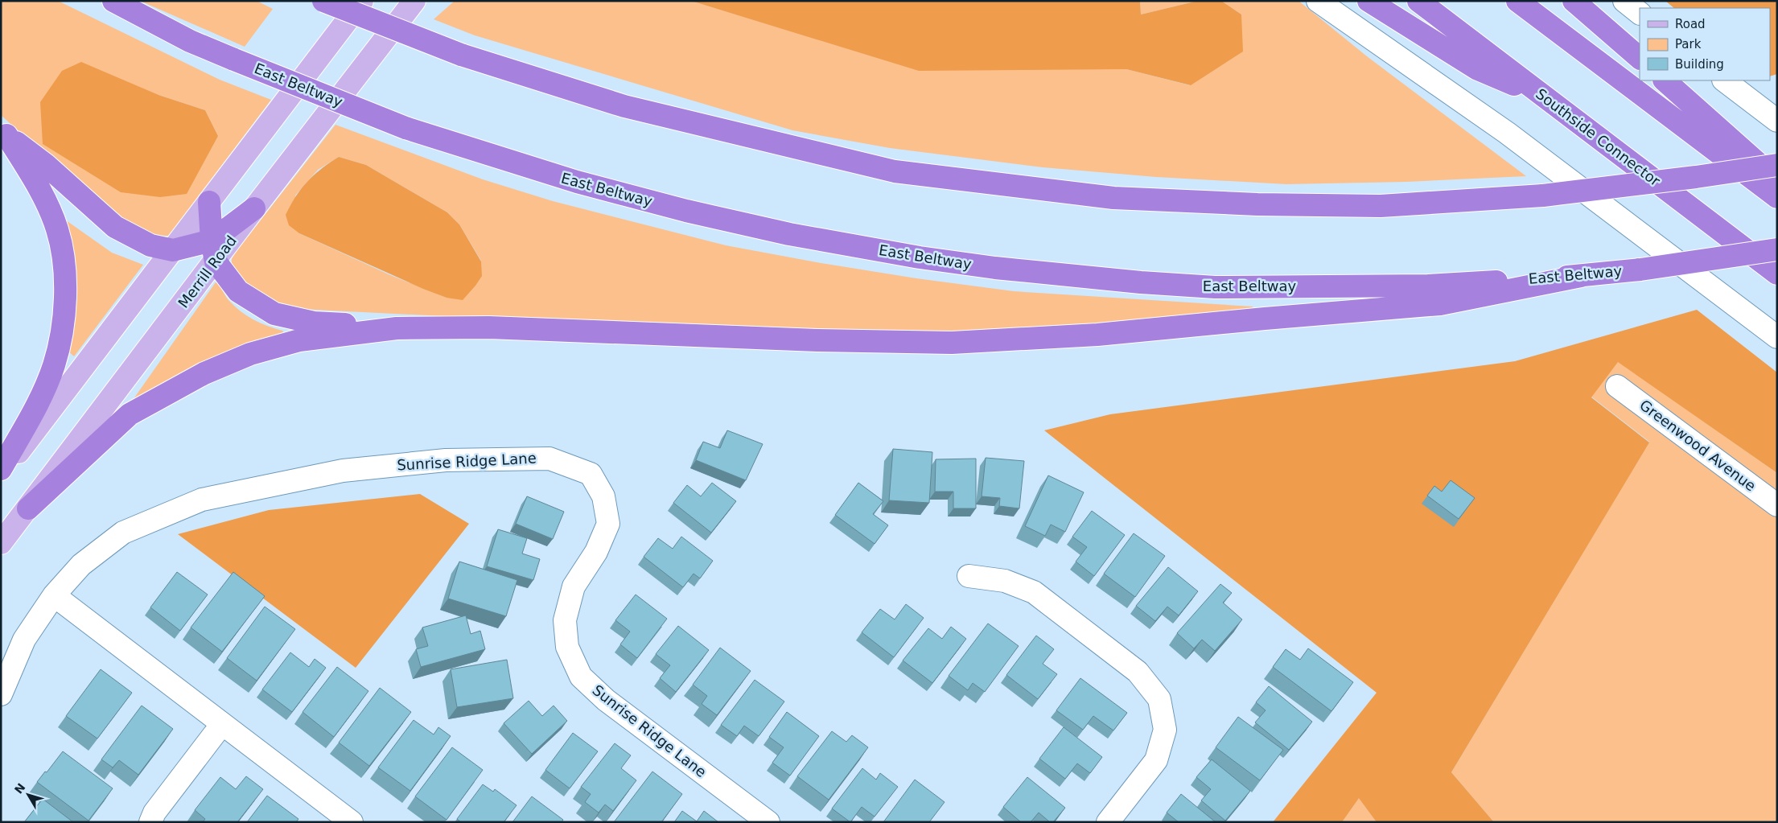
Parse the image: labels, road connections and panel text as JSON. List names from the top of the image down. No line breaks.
{"streets":{"highway":["East Beltway","Southside Connector"],"main road":["Merrill Road"],"street":["Greenwood Avenue","Sunrise Ridge Lane"]},"legend":["Road","Park","Building"],"north":"top left"}
